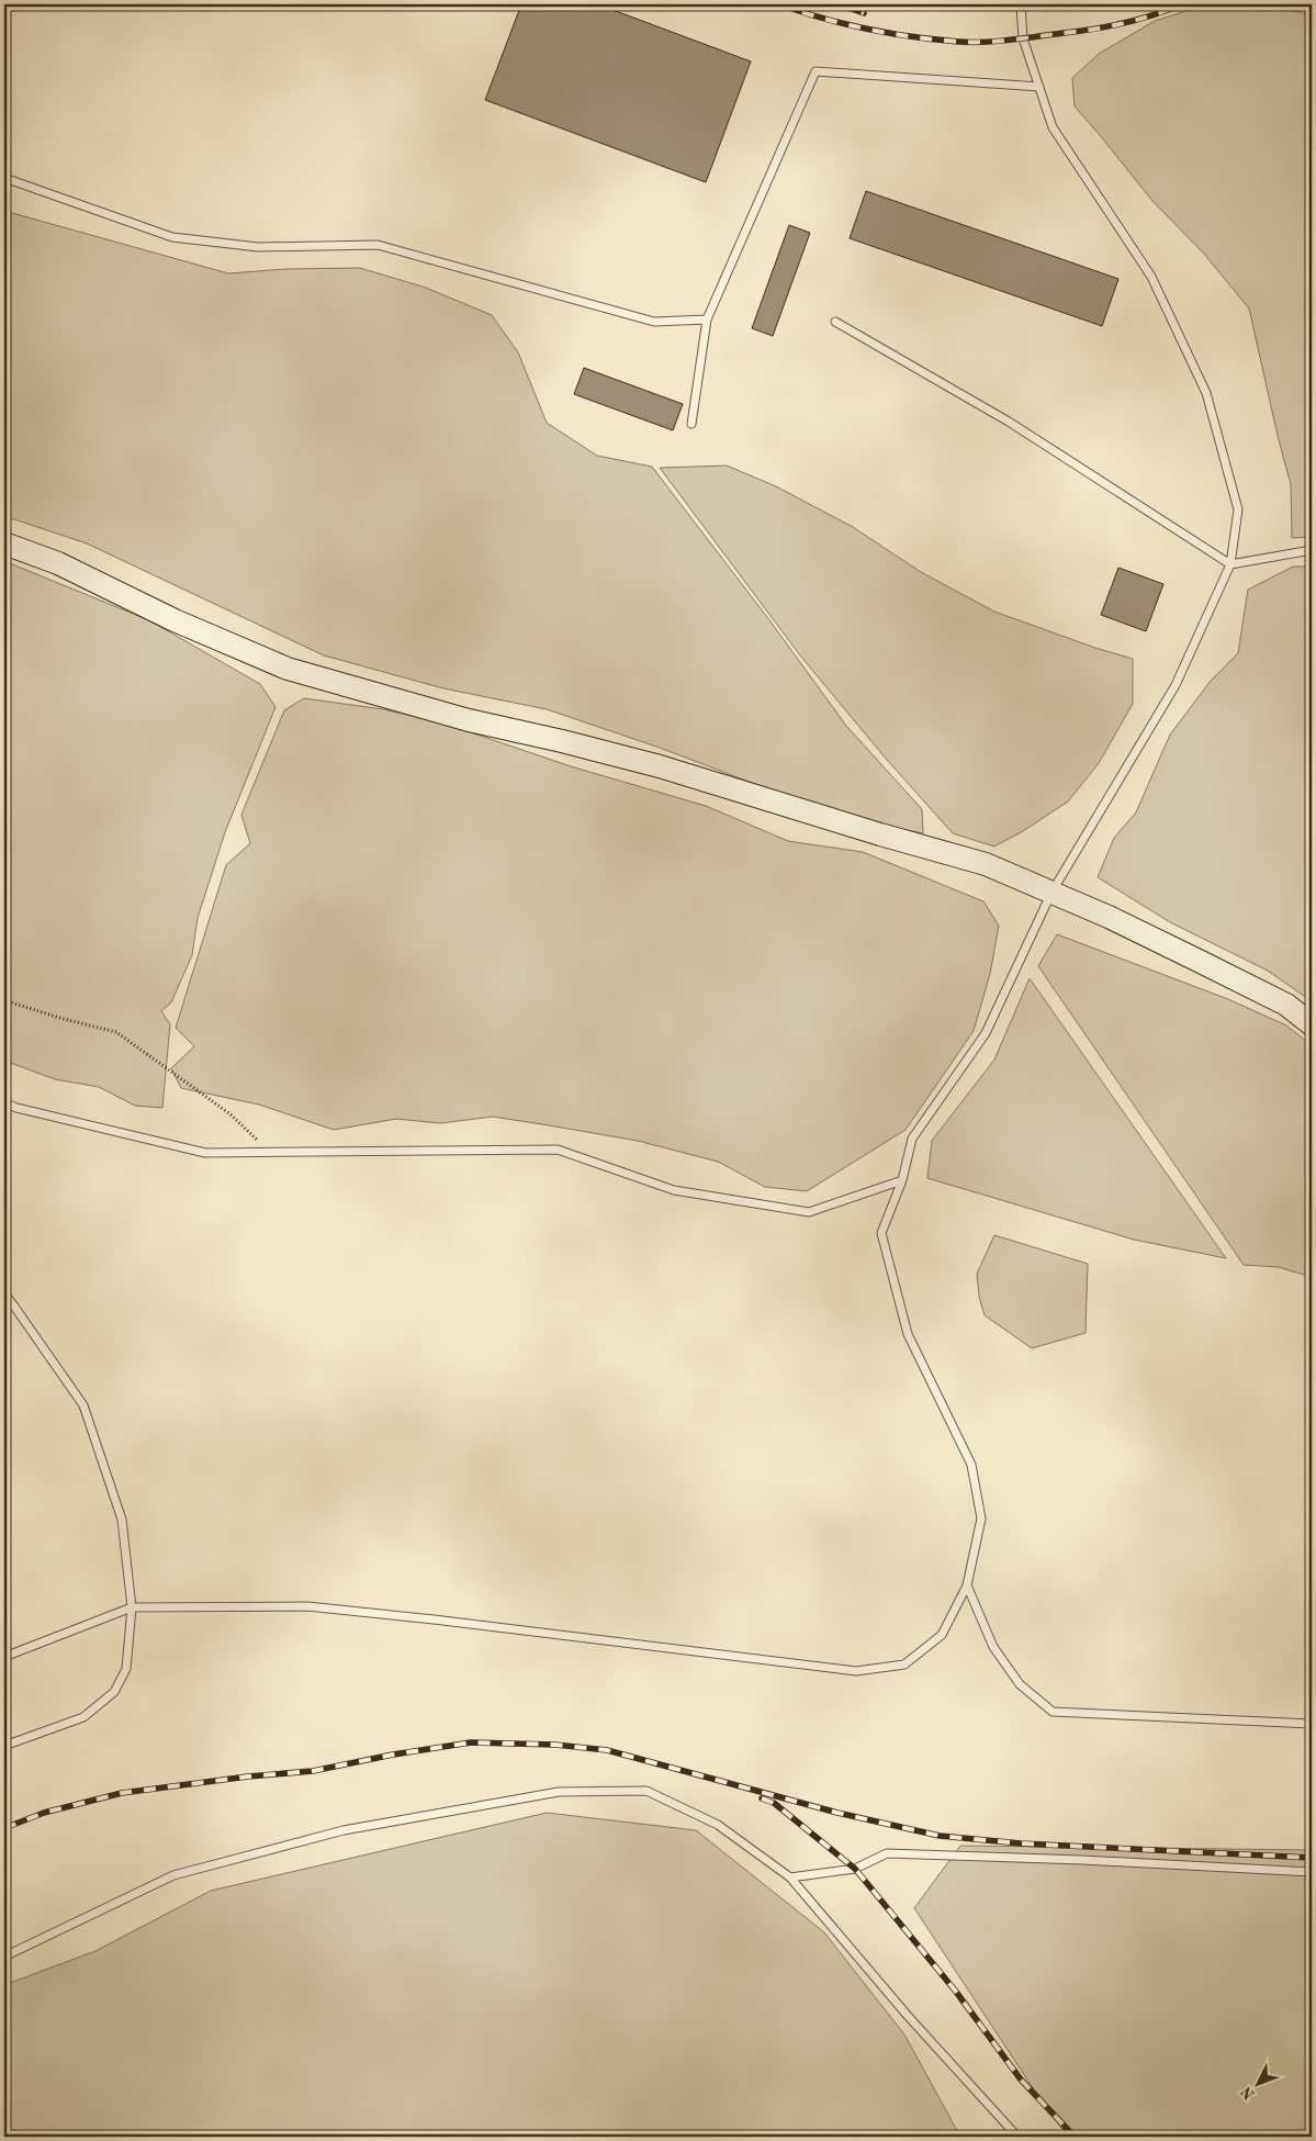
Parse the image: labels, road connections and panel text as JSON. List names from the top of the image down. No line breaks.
{"north":"bottom left"}
